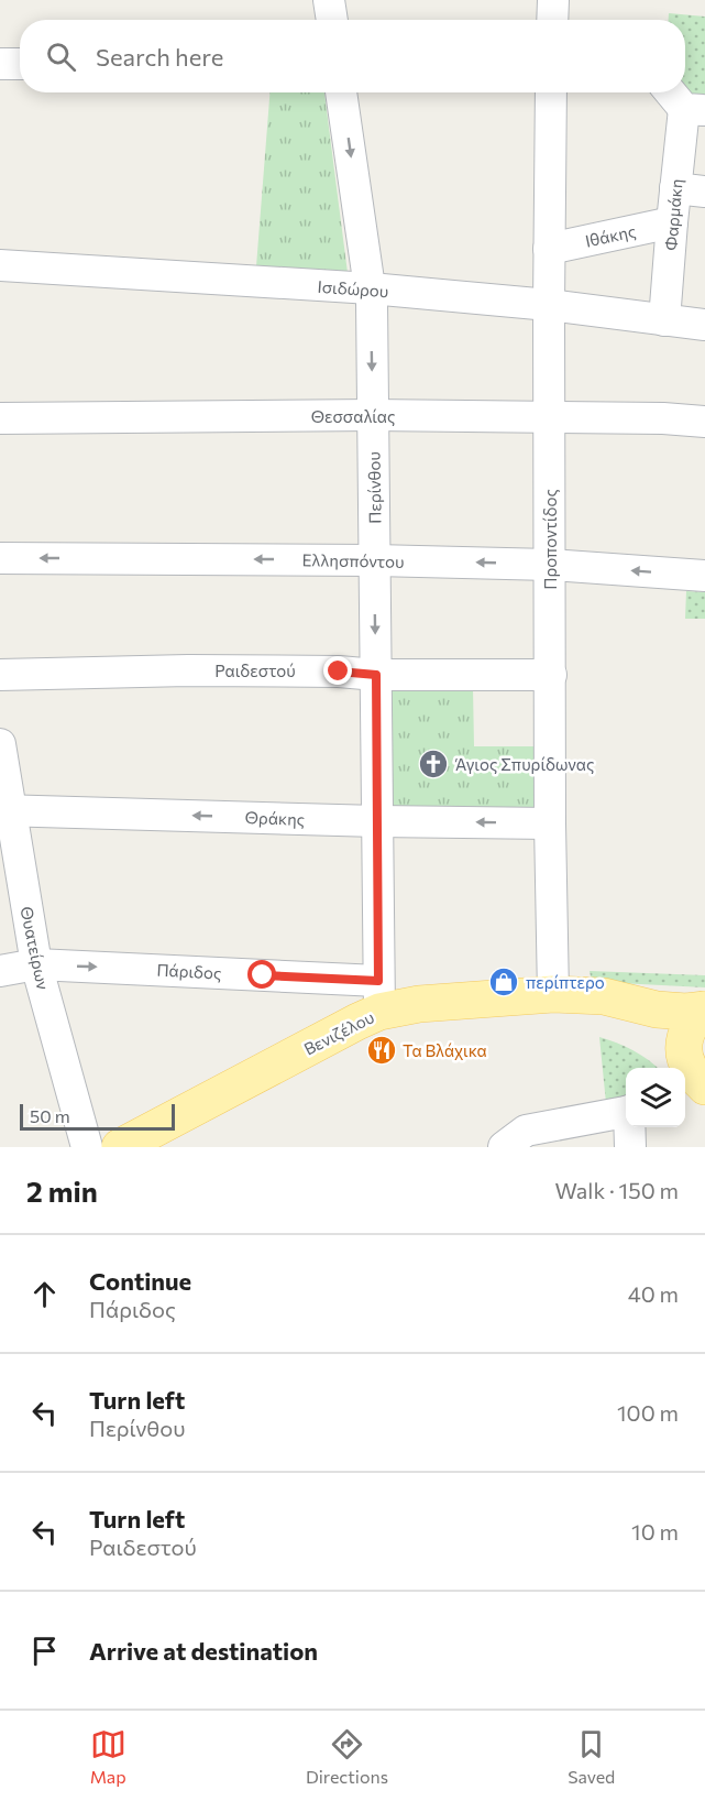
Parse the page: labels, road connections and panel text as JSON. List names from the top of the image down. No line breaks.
{"streets":{"main road":["Βενιζέλου"],"street":["Φαρμάκη","Ιθάκης","Ισιδώρου","Θεσσαλίας","Περίνθου","Προποντίδος","Ελλησπόντου","Ραιδεστού","Θράκης","Θυατείρων","Πάριδος"]},"crossings":[["Φαρμάκη","Ιθάκης"],["Φαρμάκη","Ισιδώρου"],["Ιθάκης","Προποντίδος"],["Ισιδώρου","Περίνθου"],["Ισιδώρου","Προποντίδος"],["Θεσσαλίας","Περίνθου"],["Θεσσαλίας","Προποντίδος"],["Περίνθου","Ελλησπόντου"],["Περίνθου","Ραιδεστού"],["Περίνθου","Θράκης"],["Περίνθου","Πάριδος"],["Περίνθου","Βενιζέλου"],["Προποντίδος","Ελλησπόντου"],["Προποντίδος","Ραιδεστού"],["Προποντίδος","Θράκης"],["Προποντίδος","Βενιζέλου"],["Θράκης","Θυατείρων"],["Θυατείρων","Πάριδος"],["Πάριδος","Βενιζέλου"]],"one_way":["Περίνθου","Ελλησπόντου","Θράκης","Πάριδος"],"places":{"church":["Άγιος Σπυρίδωνας"],"shop":["περίπτερο"],"restaurant":["Τα Βλάχικα"]},"scale_bar":"50 m","page":{"search":"Search here","scale":"50 m","heading":["2 min","Walk · 150 m"],"list":[["Continue","Πάριδος","40 m"],["Turn left","Περίνθου","100 m"],["Turn left","Ραιδεστού","10 m"],"Arrive at destination"],"nav":["Map","Directions","Saved"]}}
